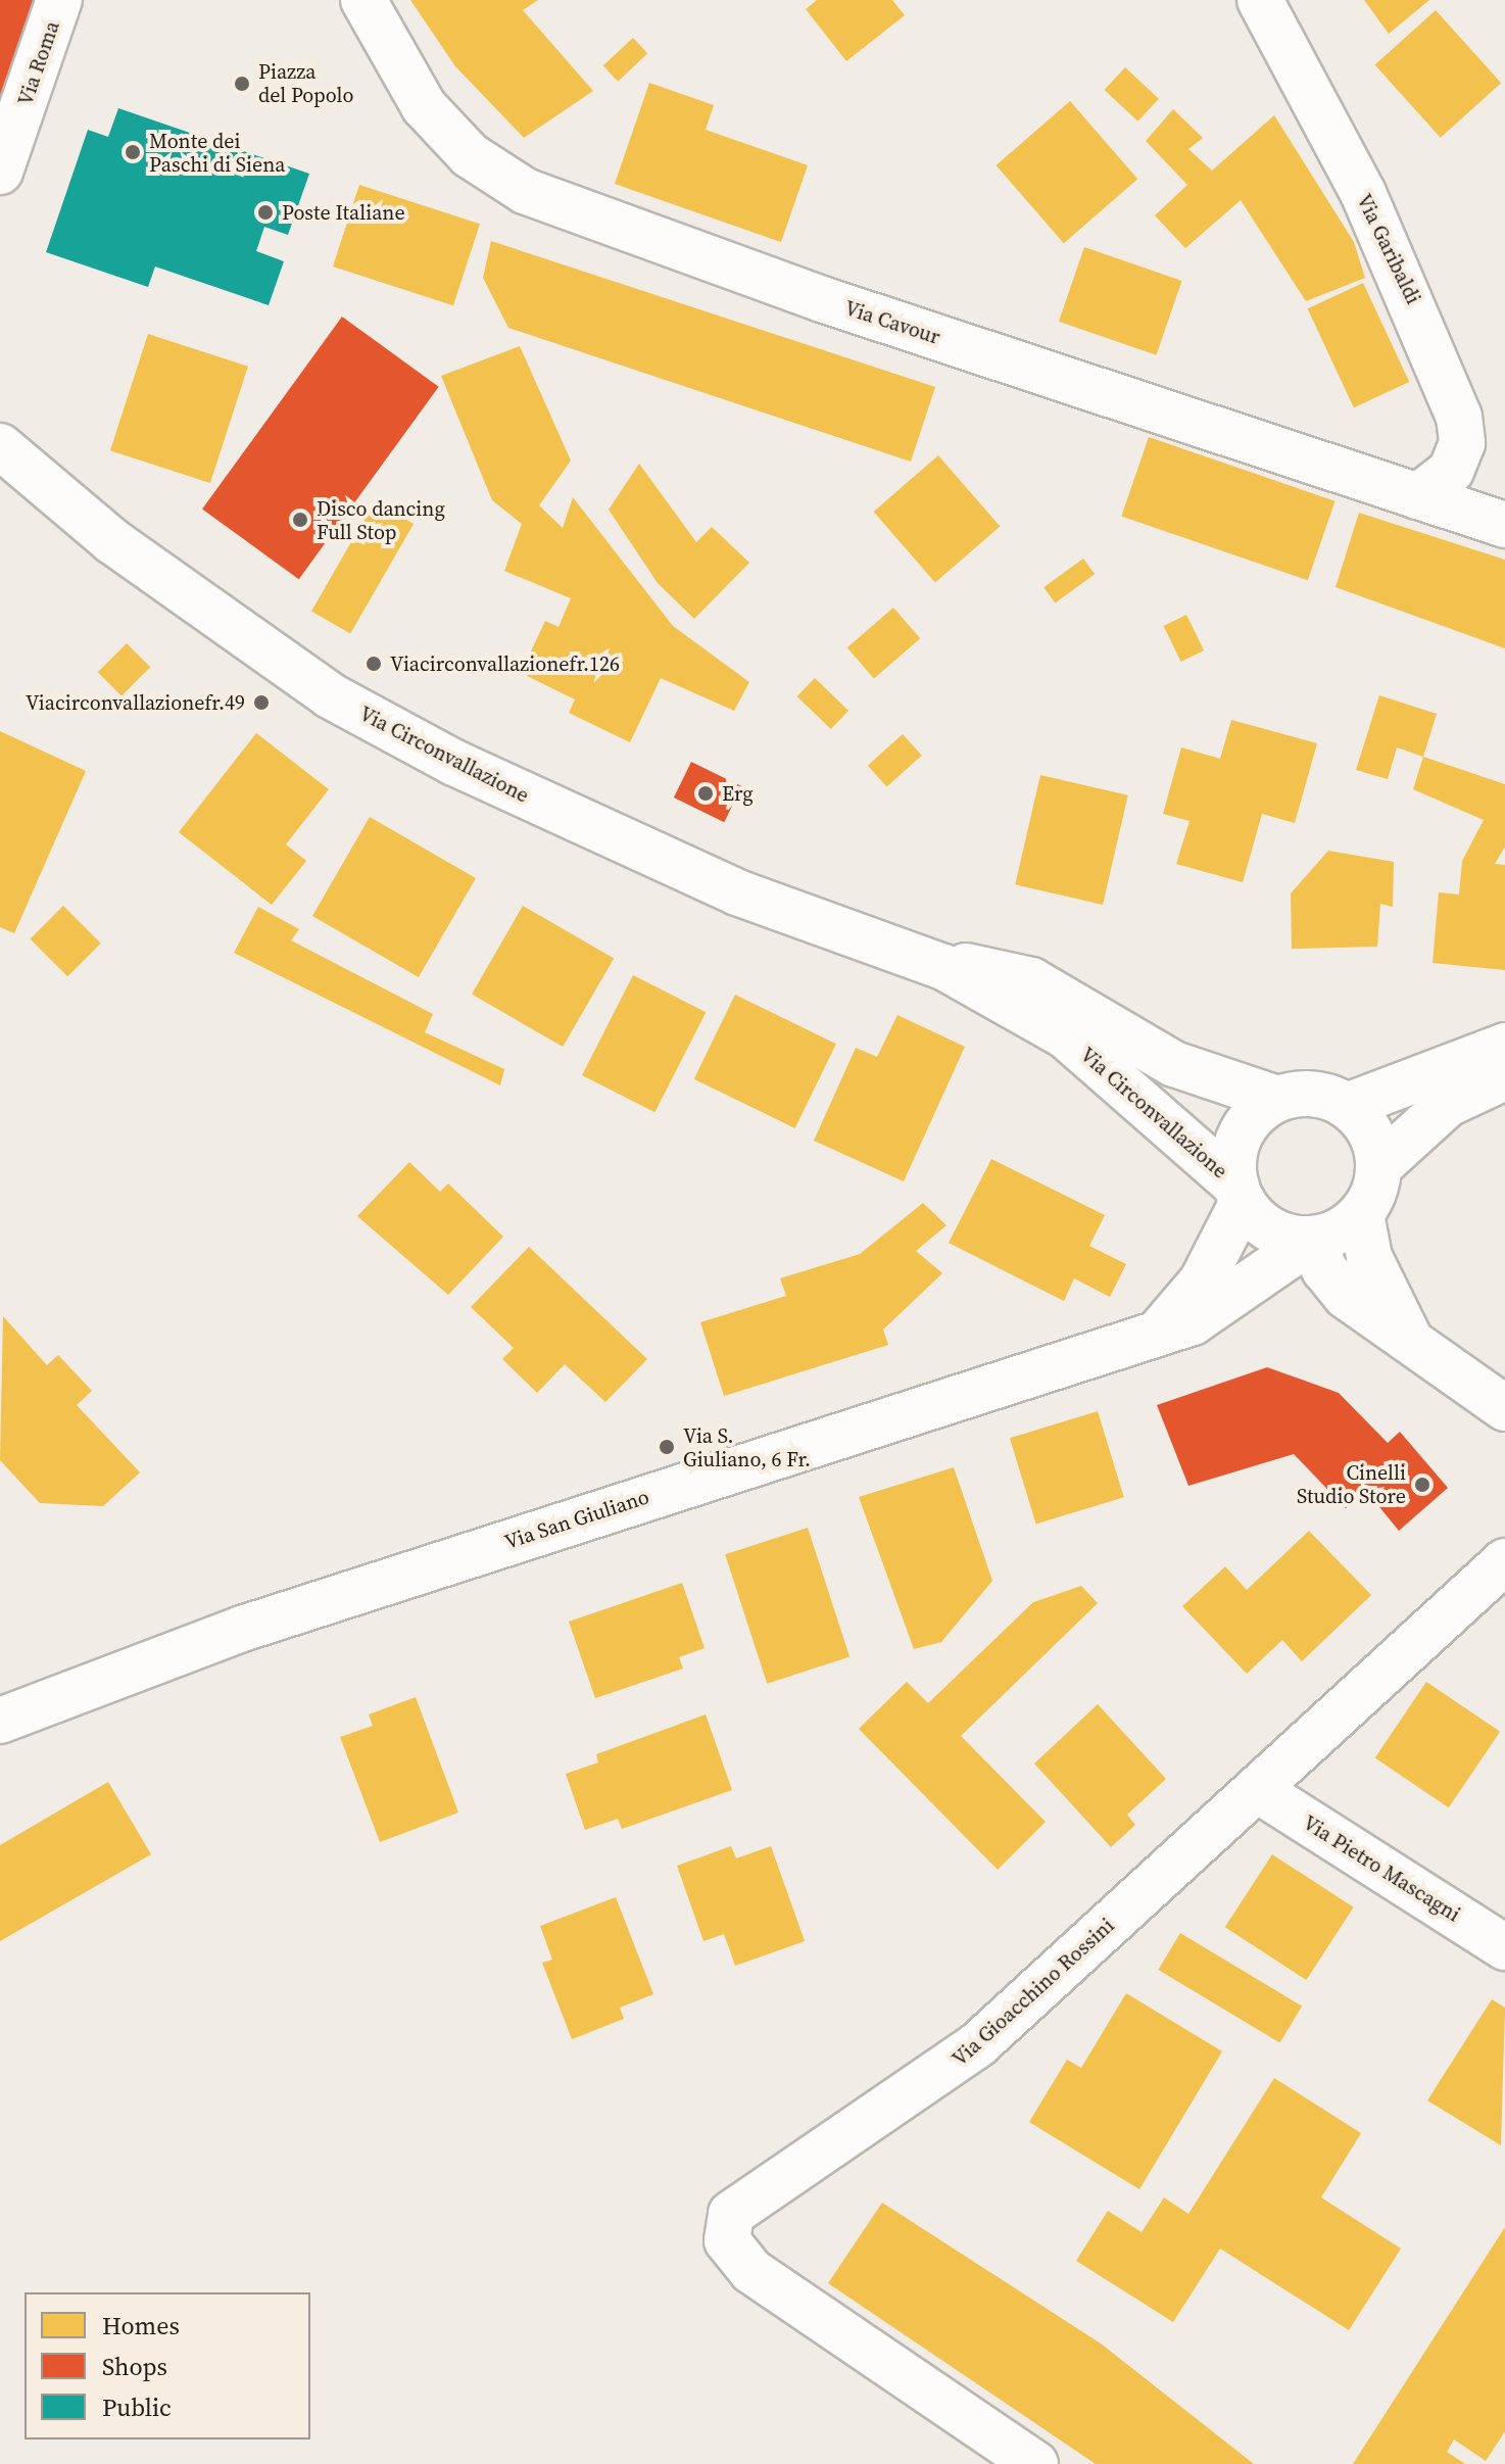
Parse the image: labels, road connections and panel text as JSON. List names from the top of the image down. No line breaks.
{"streets":{"main road":["Via Roma","Via Garibaldi","Via Cavour","Via Circonvallazione","Via San Giuliano","Via Pietro Mascagni","Via Gioacchino Rossini"]},"crossings":[["Via Garibaldi","Via Cavour"],["Via Circonvallazione","Via San Giuliano"],["Via Pietro Mascagni","Via Gioacchino Rossini"]],"places":["Piazza del Popolo","Monte dei Paschi di Siena","Poste Italiane","Disco dancing Full Stop","Viacirconvallazionefr.126","Viacirconvallazionefr.49","Erg","Via S. Giuliano, 6 Fr.","Cinelli Studio Store"],"legend":["Homes","Shops","Public"]}
